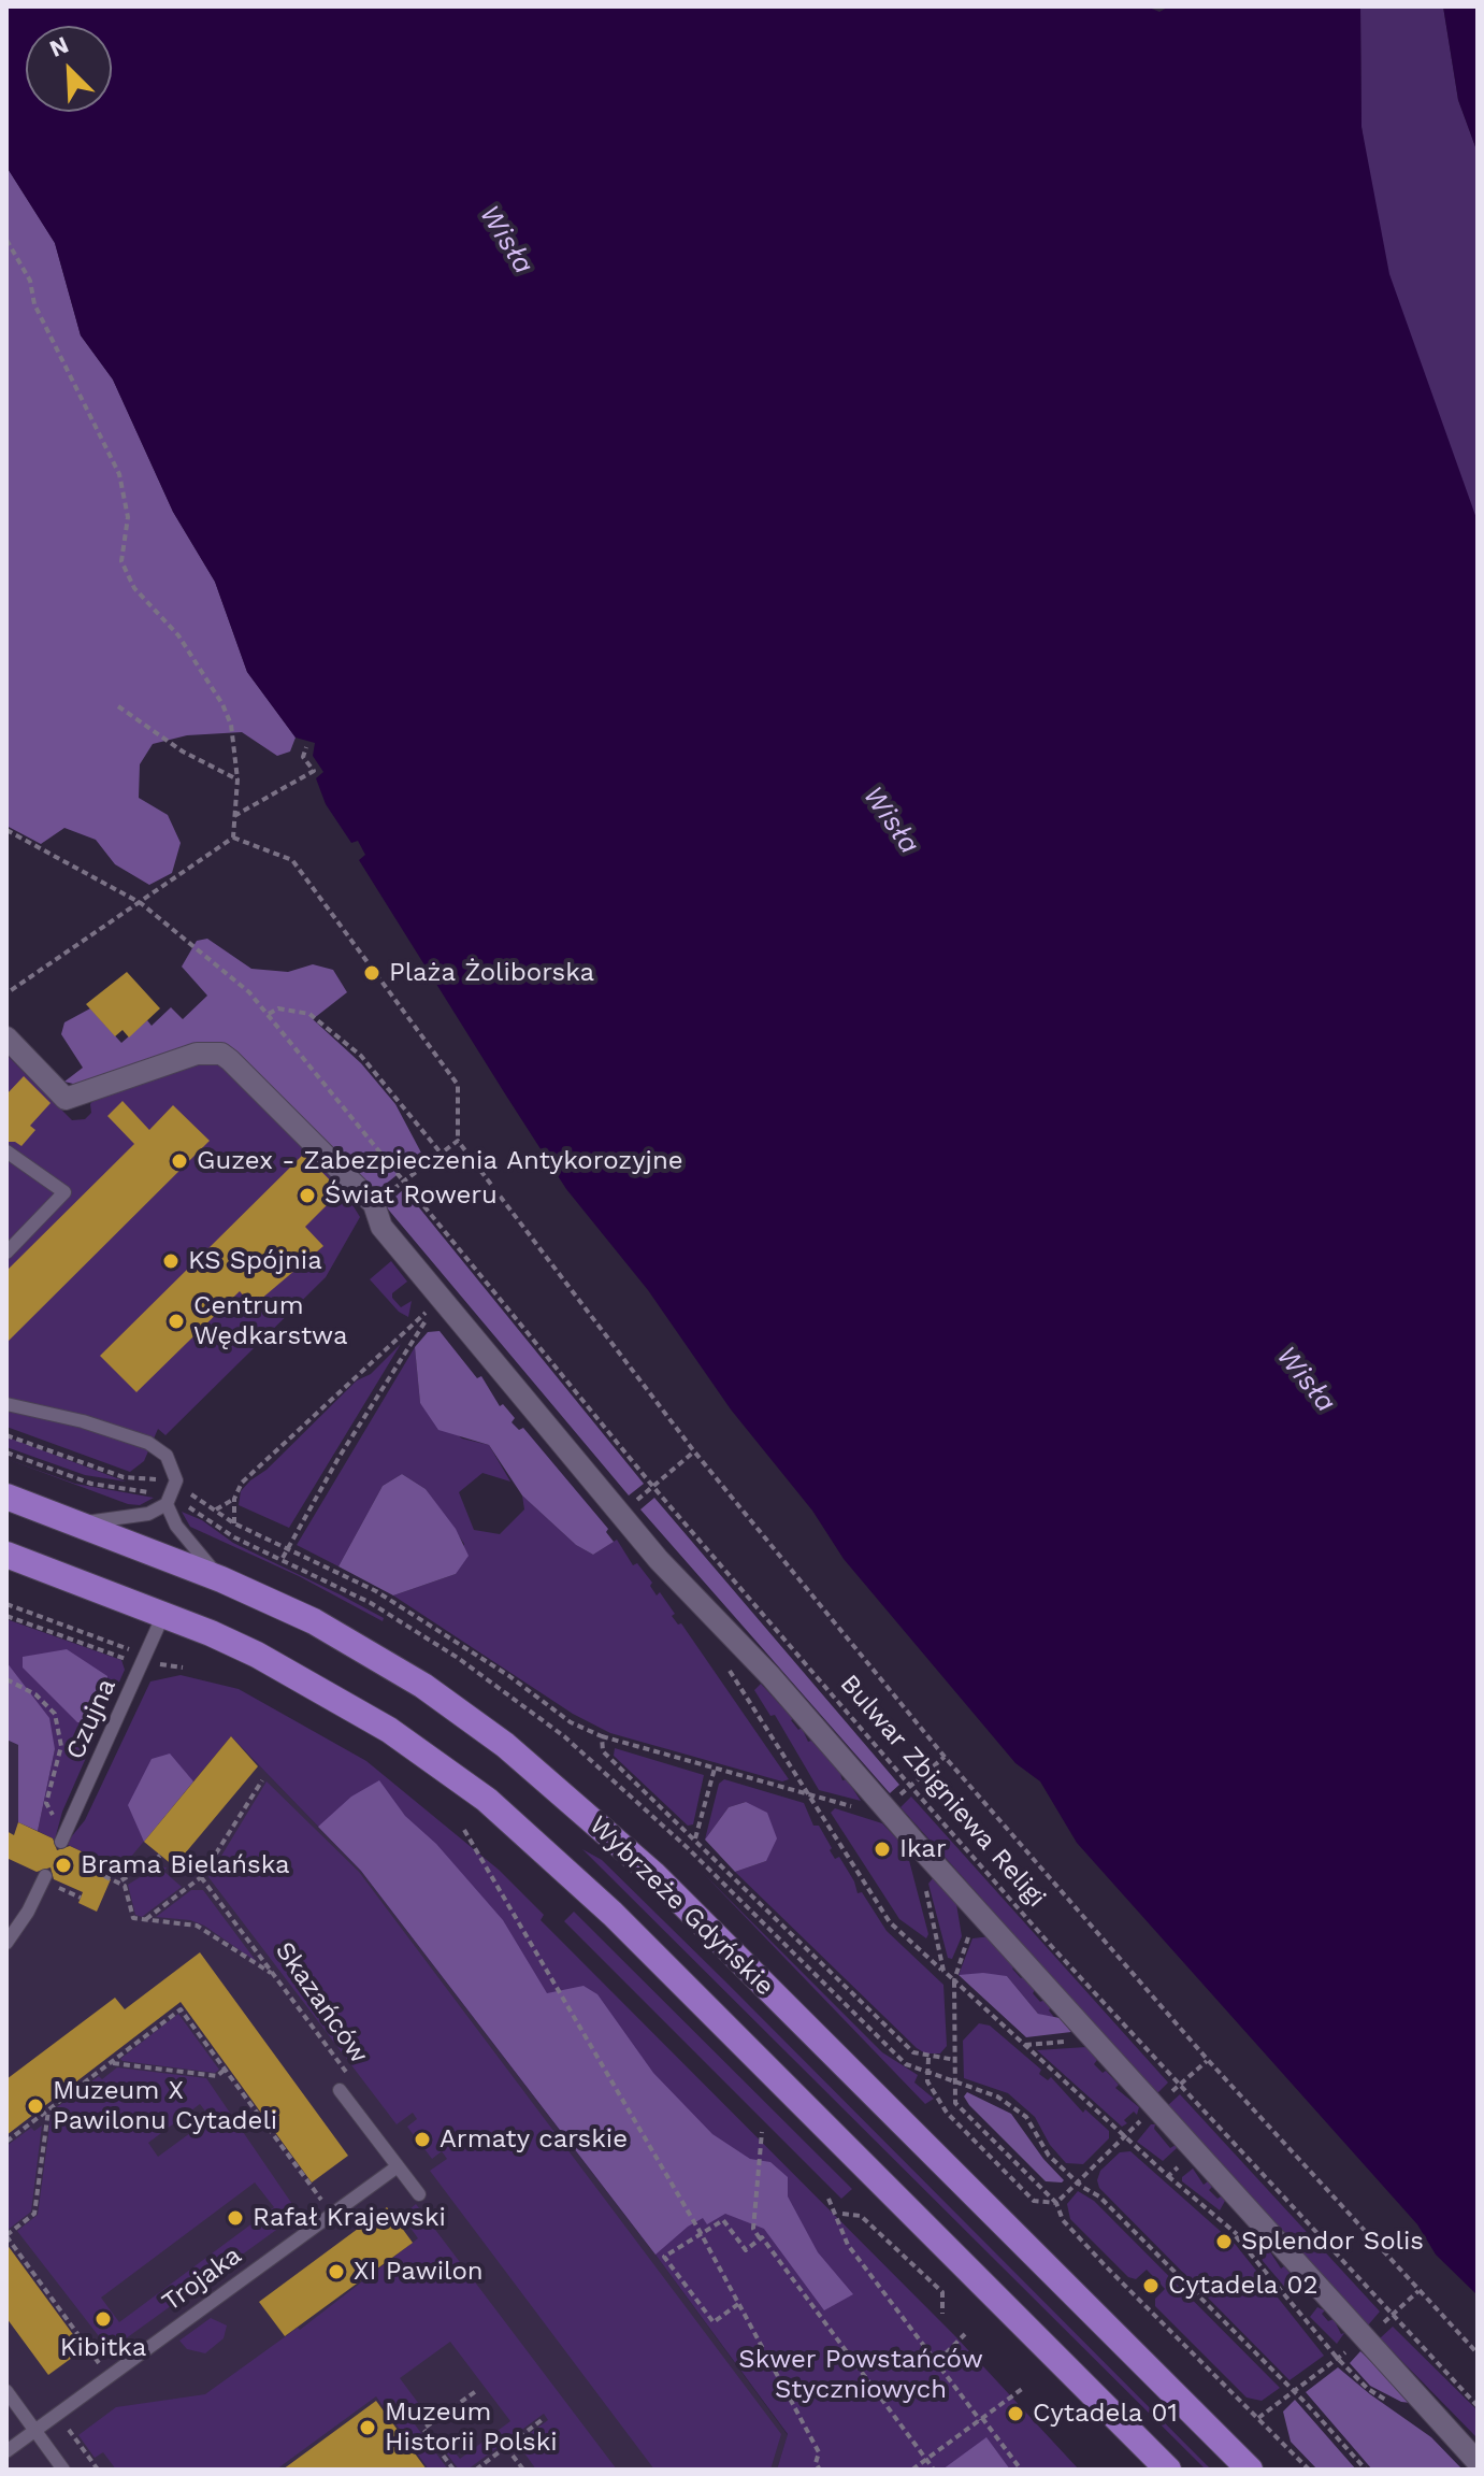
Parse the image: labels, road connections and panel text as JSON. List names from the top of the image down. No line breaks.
{"streets":{"main road":["Wybrzeże Gdyńskie"],"lane":["Czujna","Skazańców","Trojaka"],"path":["Bulwar Zbigniewa Religi"]},"crossings":[["Czujna","Wybrzeże Gdyńskie"],["Skazańców","Trojaka"]],"water":["Wisła"],"parks":["Skwer Powstańców Styczniowych"],"places":["Plaża Żoliborska","Guzex - Zabezpieczenia Antykorozyjne","Świat Roweru","KS Spójnia","Centrum Wędkarstwa","Ikar","Brama Bielańska","Muzeum X Pawilonu Cytadeli","Armaty carskie","Rafał Krajewski","Splendor Solis","XI Pawilon","Cytadela 02","Kibitka","Cytadela 01","Muzeum Historii Polski"],"north":"top left"}
